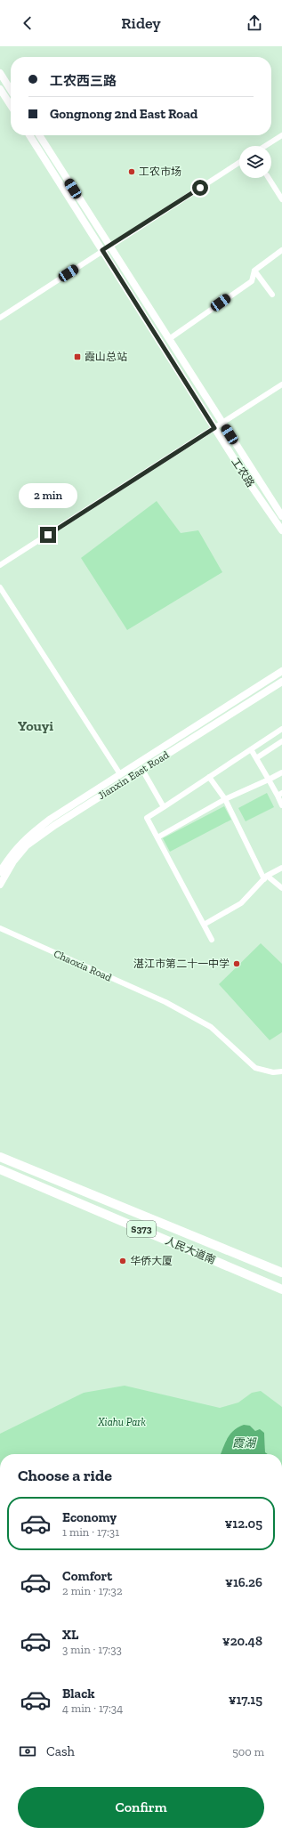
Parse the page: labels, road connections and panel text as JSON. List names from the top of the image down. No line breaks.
{"streets":{"main road":["S373","人民大道南"],"street":["工农路","Jianxin East Road","Chaoxia Road"]},"districts":["Youyi"],"water":["霞湖"],"parks":["Xiahu Park"],"places":{"other":["工农市场","湛江市第二十一中学","华侨大厦"],"transit":["霞山总站"]},"page":{"header":"Ridey","banner":["工农西三路","Gongnong 2nd East Road"],"bubble":"2 min","heading":"Choose a ride","list":[{"name":"Economy","note":"1 min · 17:31","value":"¥12.05"},{"name":"Comfort","note":"2 min · 17:32","value":"¥16.26"},{"name":"XL","note":"3 min · 17:33","value":"¥20.48"},{"name":"Black","note":"4 min · 17:34","value":"¥17.15"}],"pay":["Cash","500 m"],"buttons":"Confirm"}}
